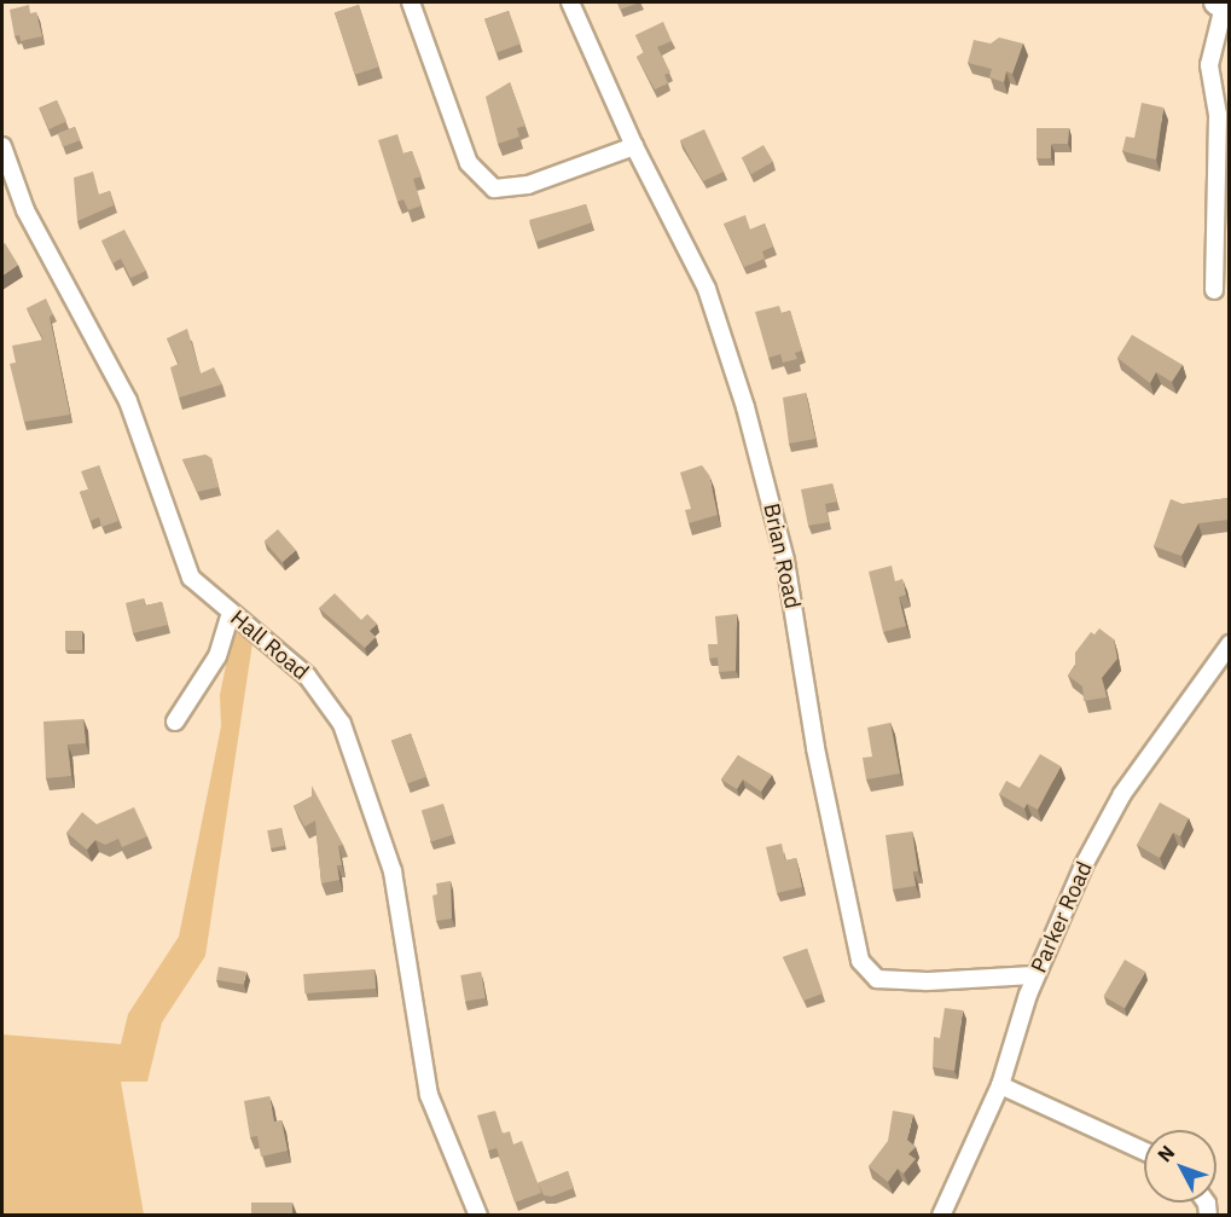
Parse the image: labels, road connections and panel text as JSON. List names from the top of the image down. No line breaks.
{"streets":{"street":["Brian Road","Hall Road","Parker Road"]},"crossings":[["Brian Road","Parker Road"]],"north":"top left"}
